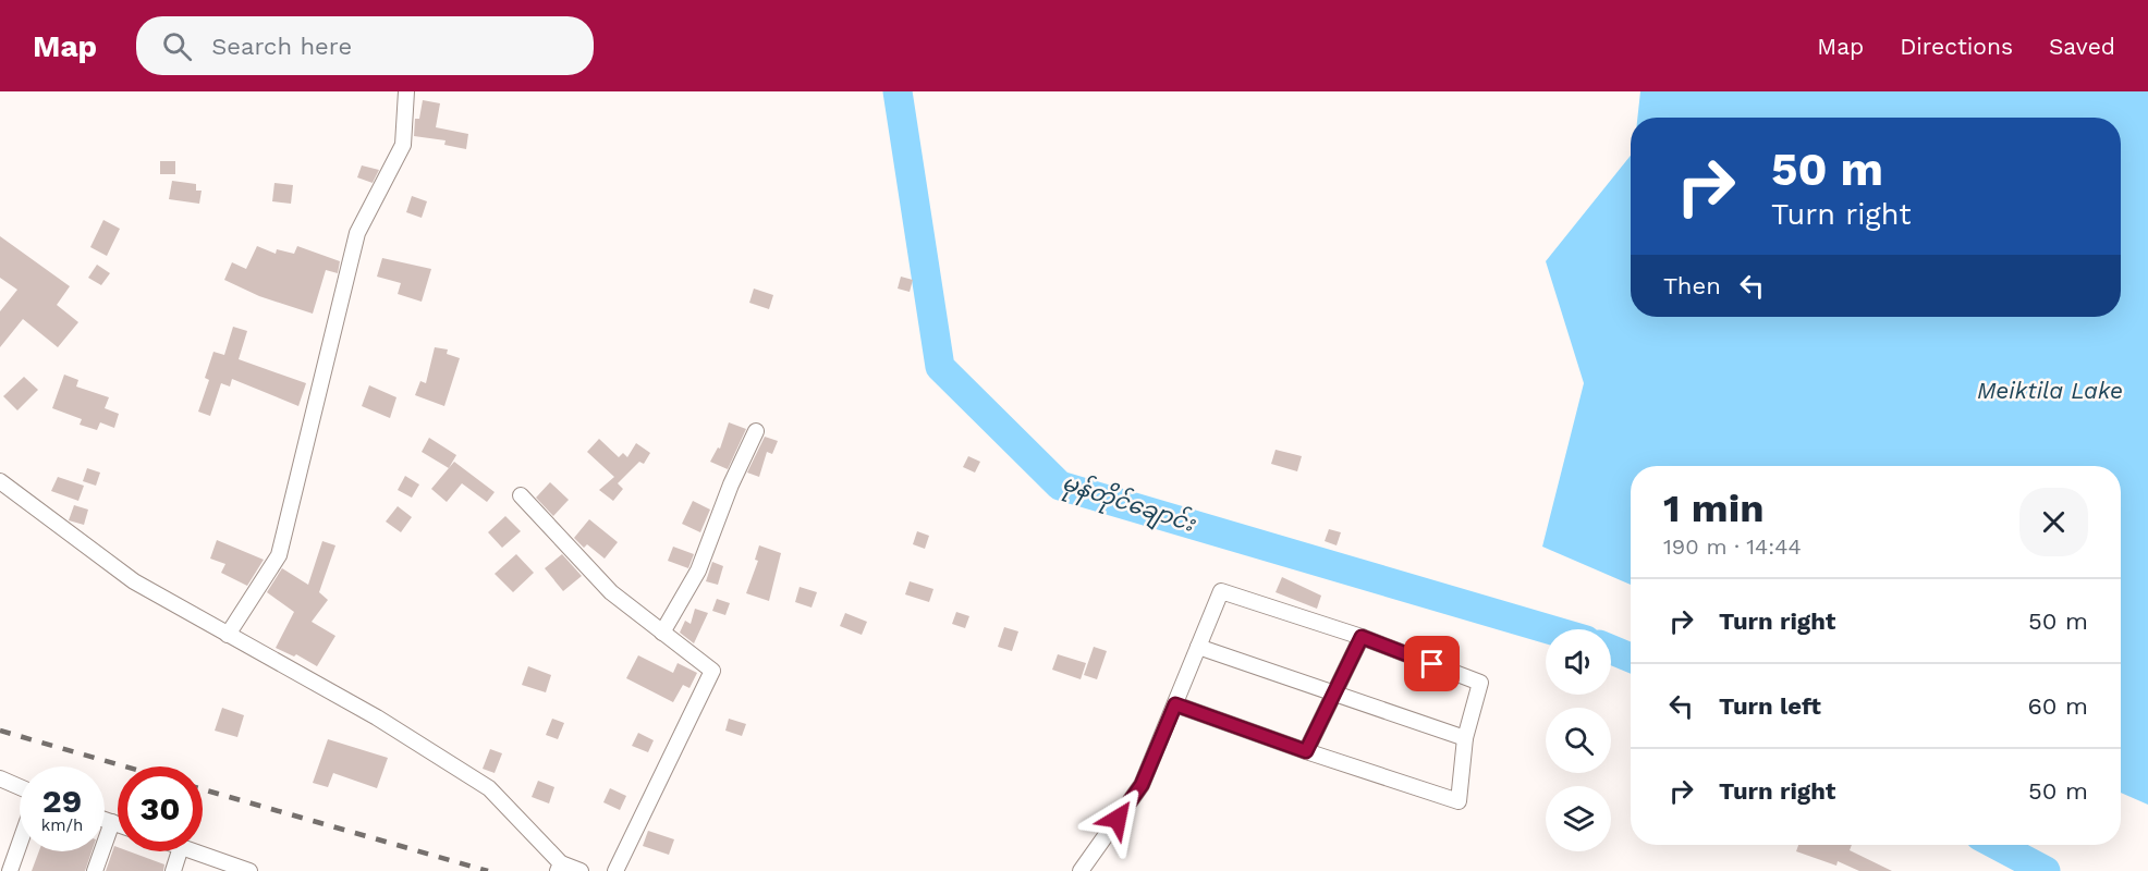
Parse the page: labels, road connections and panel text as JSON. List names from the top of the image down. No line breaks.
{"water":["Meiktila Lake","မုန်တိုင်ချောင်း"],"page":{"header":"Map","search":"Search here","nav":["Map","Directions","Saved"],"turn":["50 m","Turn right"],"then":"Then","heading":["1 min","190 m · 14:44"],"list":[{"name":"Turn right","value":"50 m"},{"name":"Turn left","value":"60 m"},{"name":"Turn right","value":"50 m"}],"speed":"29 km/h","limit":"30"}}
